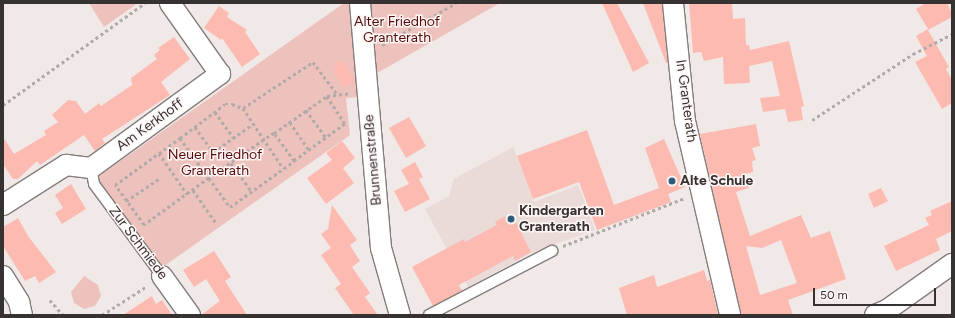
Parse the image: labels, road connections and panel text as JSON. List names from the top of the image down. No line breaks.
{"streets":{"street":["In Granterath","Am Kerkhoff","Brunnenstraße","Zur Schmiede"]},"crossings":[["Am Kerkhoff","Zur Schmiede"]],"parks":["Alter Friedhof Granterath","Neuer Friedhof Granterath"],"places":["Alte Schule","Kindergarten Granterath"],"scale_bar":"50 m"}
